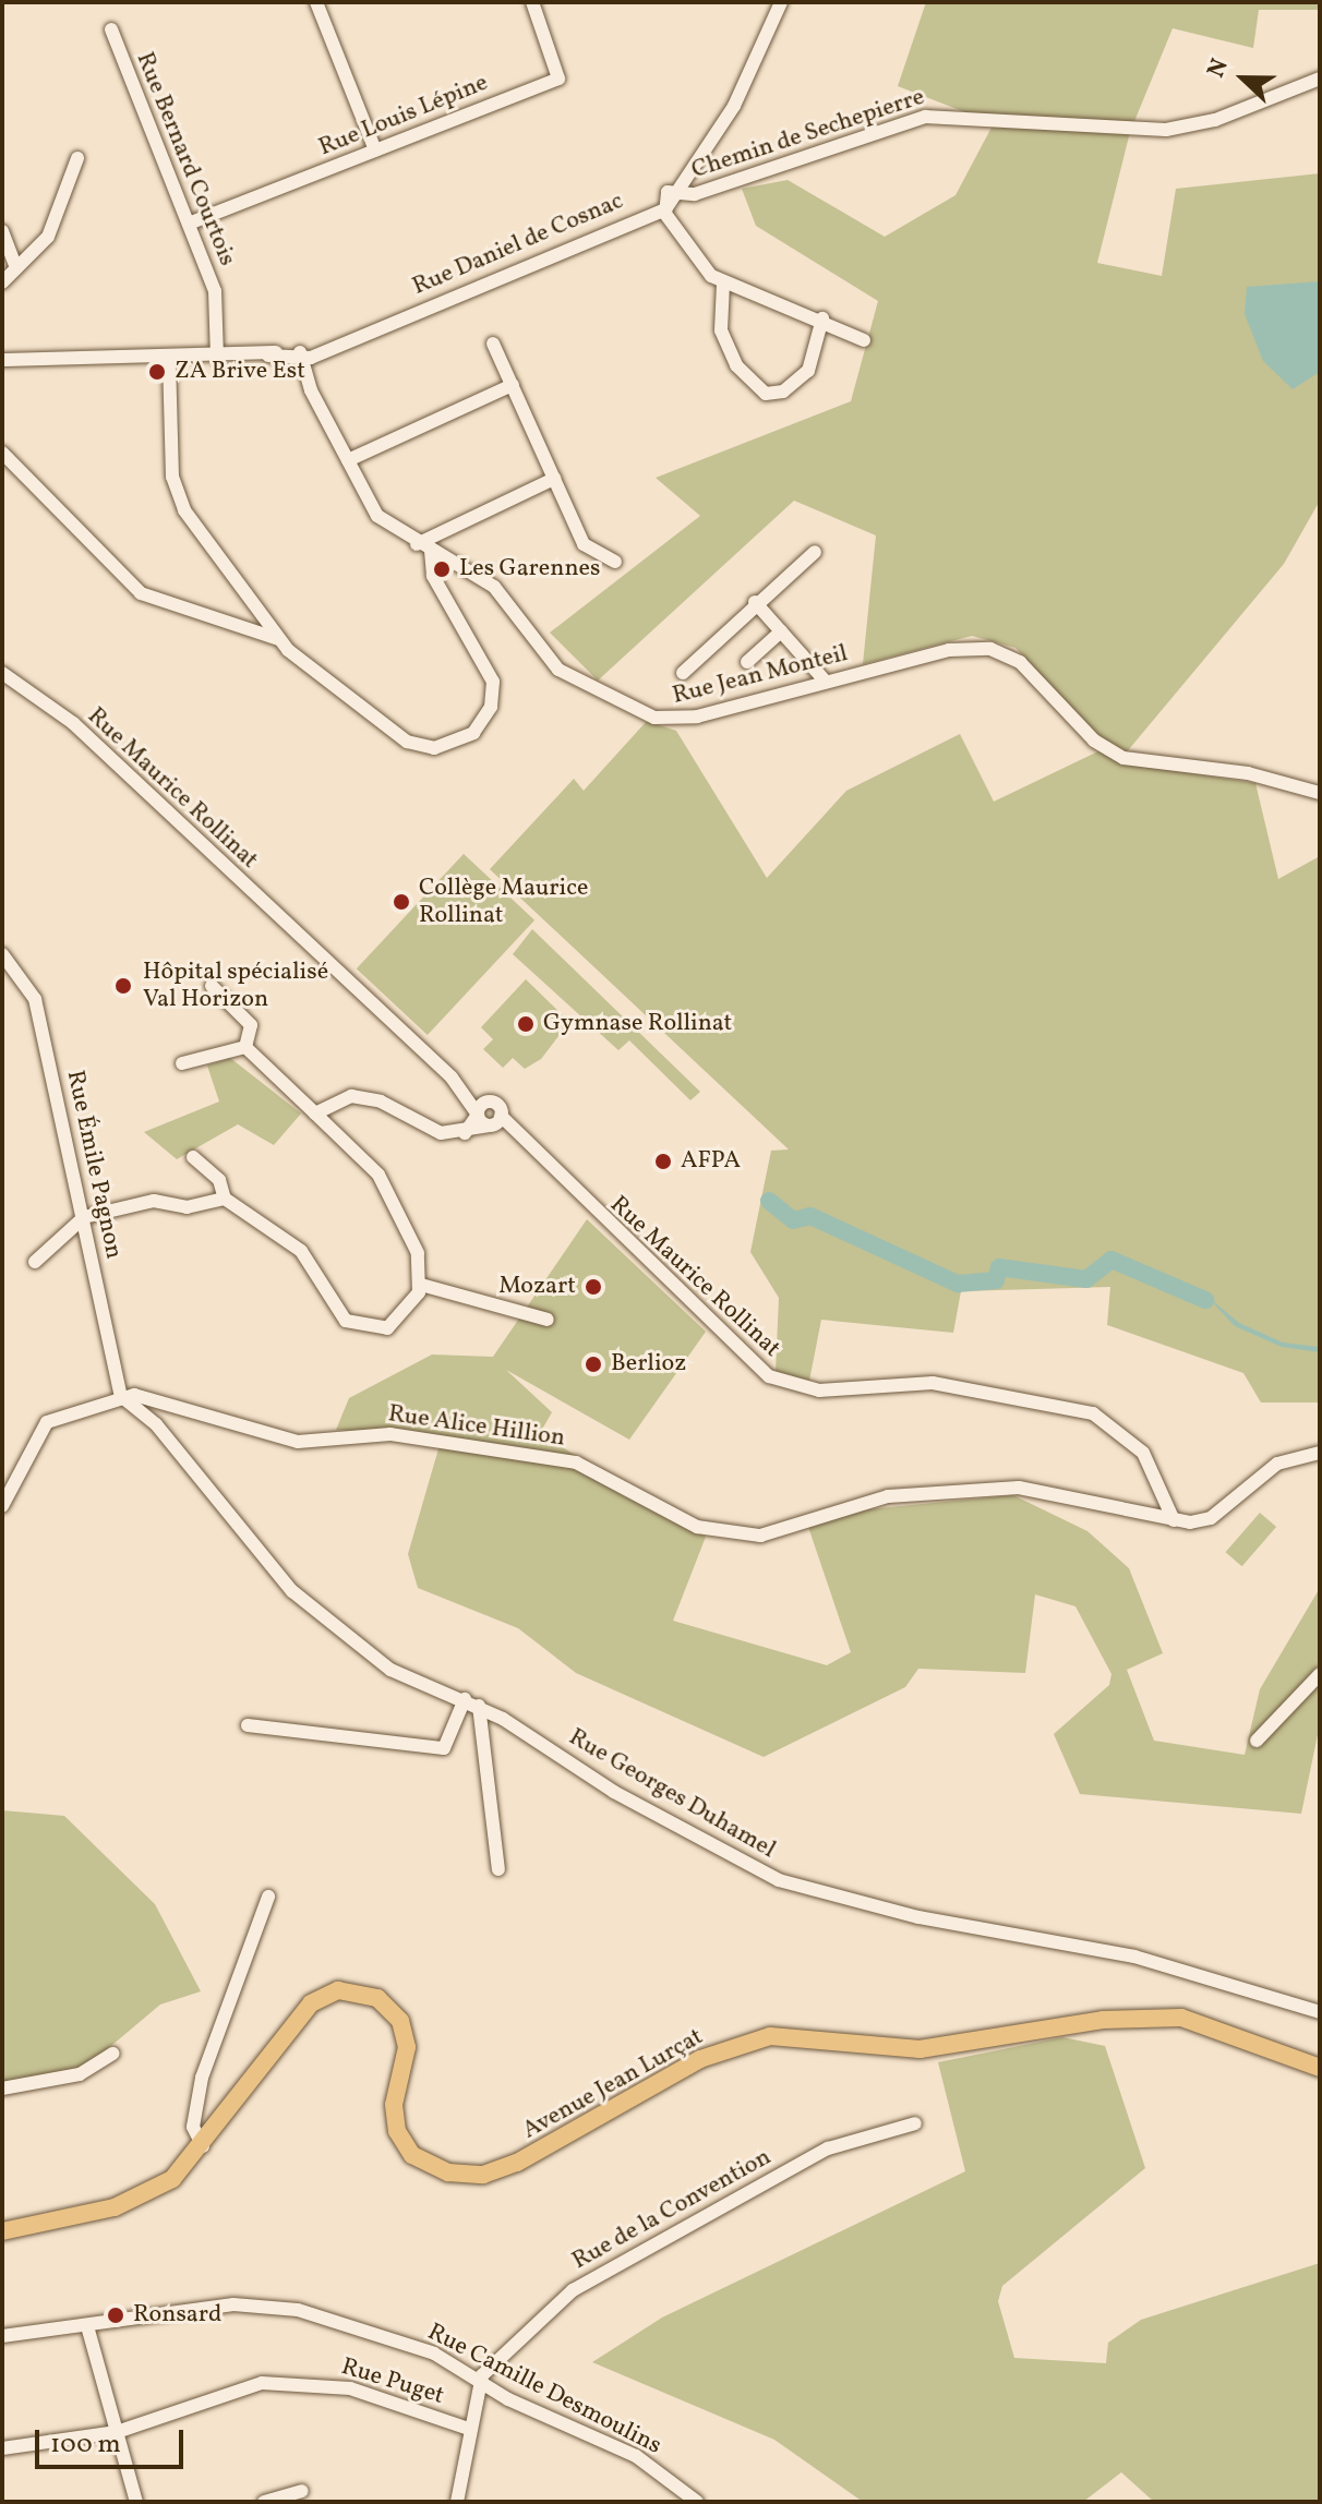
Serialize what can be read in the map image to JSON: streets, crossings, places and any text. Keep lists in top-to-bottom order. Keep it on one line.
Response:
{"streets":{"main road":["Avenue Jean Lurçat"],"street":["Rue Louis Lépine","Chemin de Sechepierre","Rue Bernard Courtois","Rue Daniel de Cosnac","Rue Jean Monteil","Rue Maurice Rollinat","Rue Émile Pagnon","Rue Alice Hillion","Rue Georges Duhamel","Rue de la Convention","Rue Puget","Rue Camille Desmoulins"]},"crossings":[["Rue Louis Lépine","Rue Bernard Courtois"],["Chemin de Sechepierre","Rue Daniel de Cosnac"],["Rue Bernard Courtois","Rue Daniel de Cosnac"],["Rue Daniel de Cosnac","Rue Jean Monteil"],["Rue Maurice Rollinat","Rue Alice Hillion"],["Rue Émile Pagnon","Rue Alice Hillion"],["Rue Émile Pagnon","Rue Georges Duhamel"],["Rue Alice Hillion","Rue Georges Duhamel"],["Rue de la Convention","Rue Camille Desmoulins"]],"places":["ZA Brive Est","Les Garennes","Collège Maurice Rollinat","Hôpital spécialisé Val Horizon","Gymnase Rollinat","AFPA","Mozart","Berlioz","Ronsard"],"scale_bar":"100 m","north":"left"}
